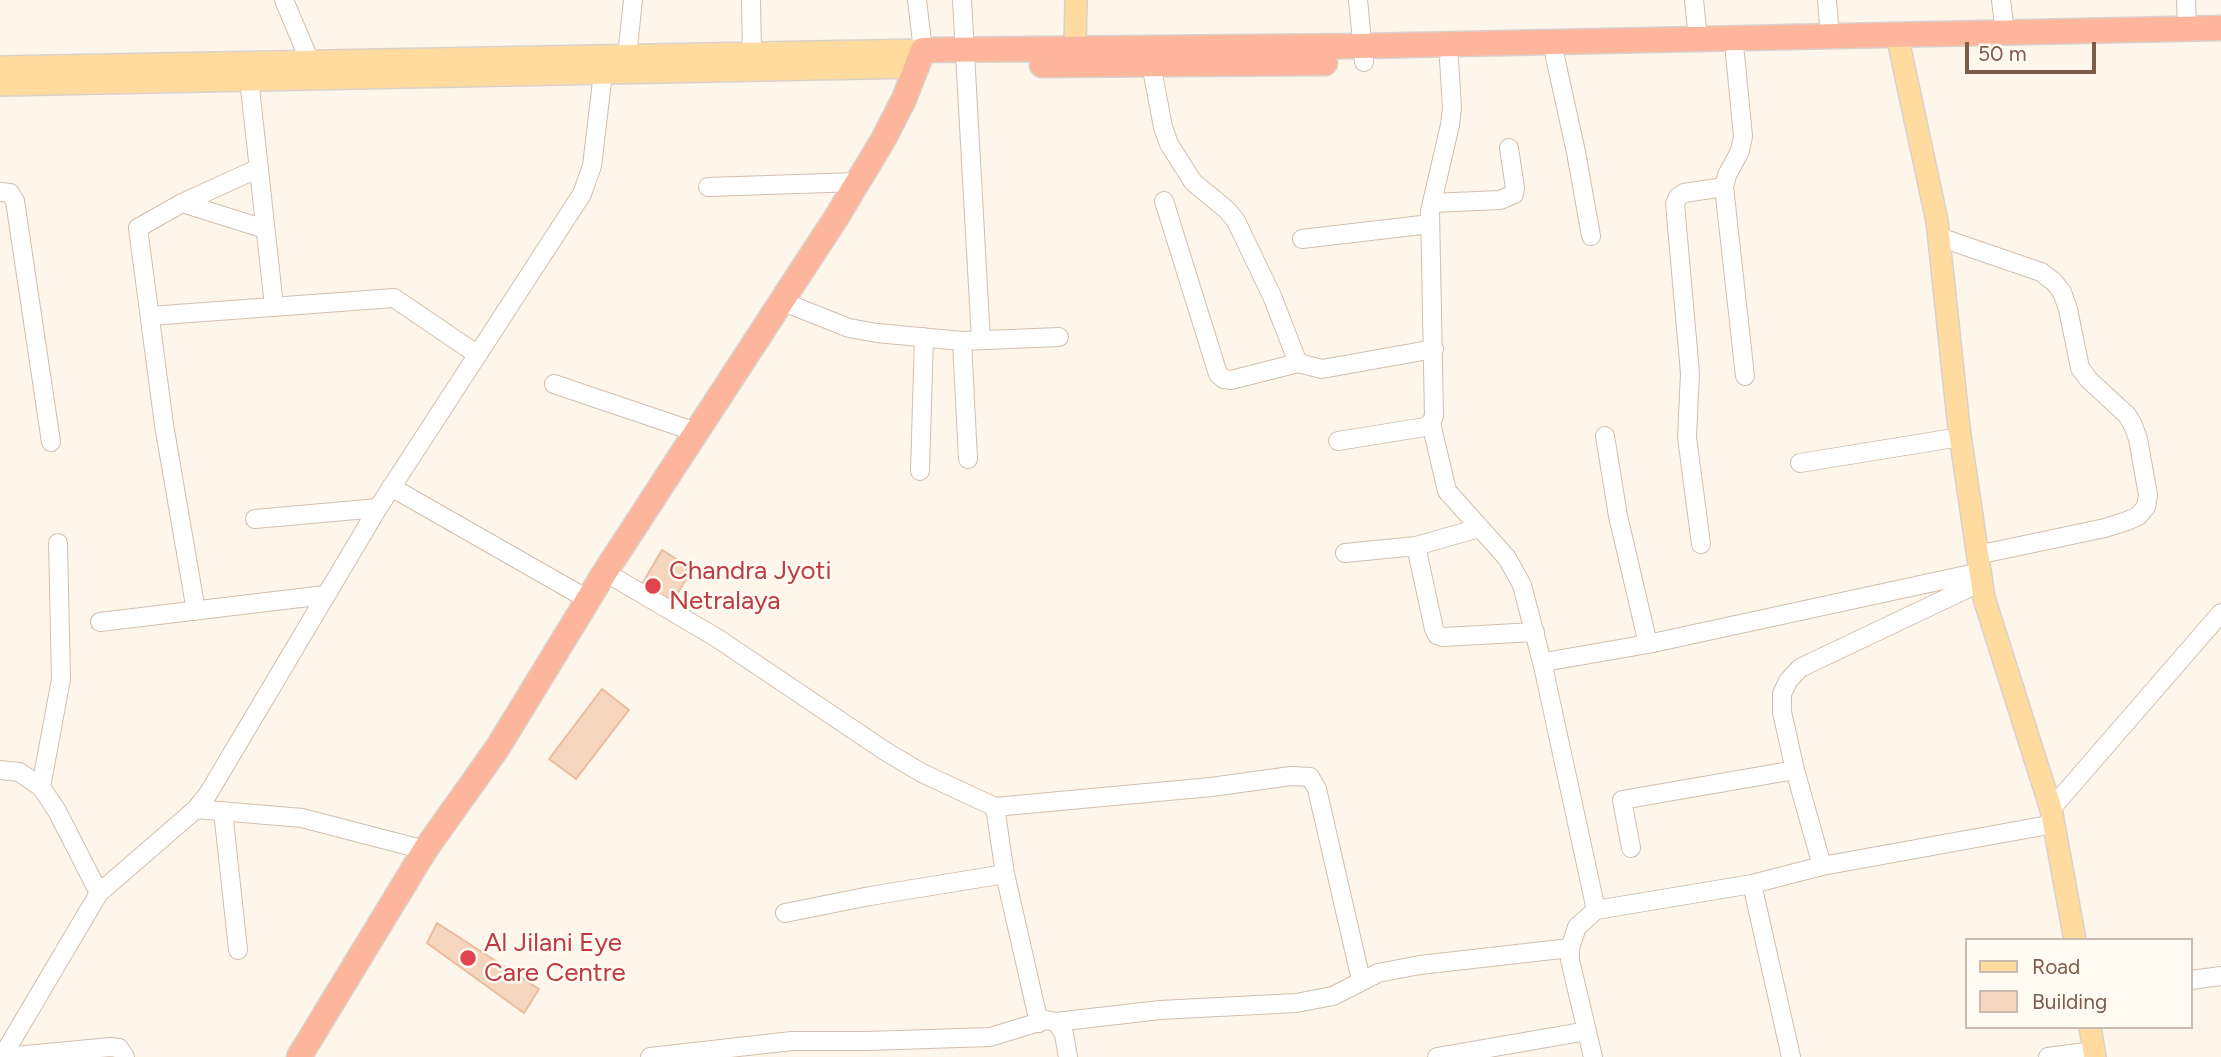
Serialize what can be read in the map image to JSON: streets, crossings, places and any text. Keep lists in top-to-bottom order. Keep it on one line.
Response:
{"places":["Chandra Jyoti Netralaya","Al Jilani Eye Care Centre"],"legend":["Road","Building"],"scale_bar":"50 m"}
